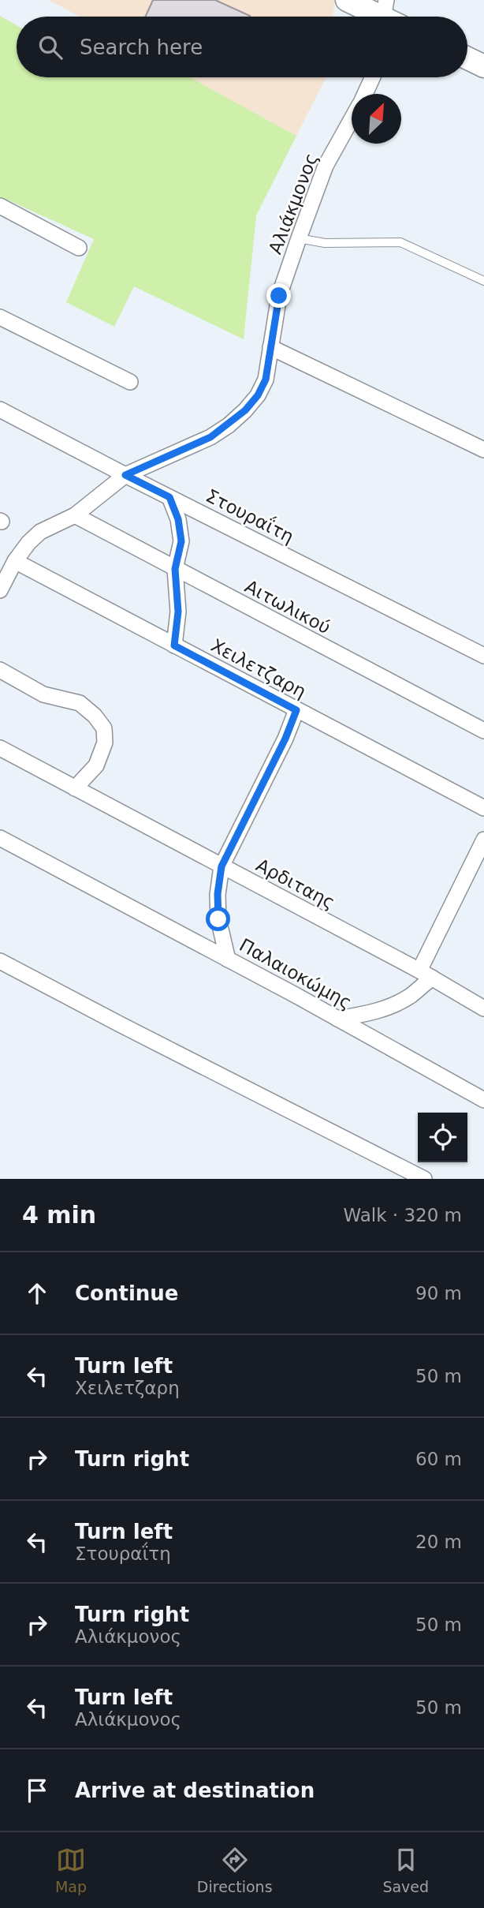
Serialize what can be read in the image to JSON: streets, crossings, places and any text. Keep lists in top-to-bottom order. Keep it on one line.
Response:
{"streets":{"street":["Αλιάκμονος","Στουραΐτη","Αιτωλικού","Χειλετζαρη","Αρδιταης","Παλαιοκώμης"]},"crossings":[["Αλιάκμονος","Στουραΐτη"],["Αλιάκμονος","Αιτωλικού"],["Αλιάκμονος","Χειλετζαρη"]],"north":"top right","page":{"search":"Search here","heading":["4 min","Walk · 320 m"],"list":[["Continue","90 m"],["Turn left","Χειλετζαρη","50 m"],["Turn right","60 m"],["Turn left","Στουραΐτη","20 m"],["Turn right","Αλιάκμονος","50 m"],["Turn left","Αλιάκμονος","50 m"],"Arrive at destination"],"nav":["Map","Directions","Saved"]}}
